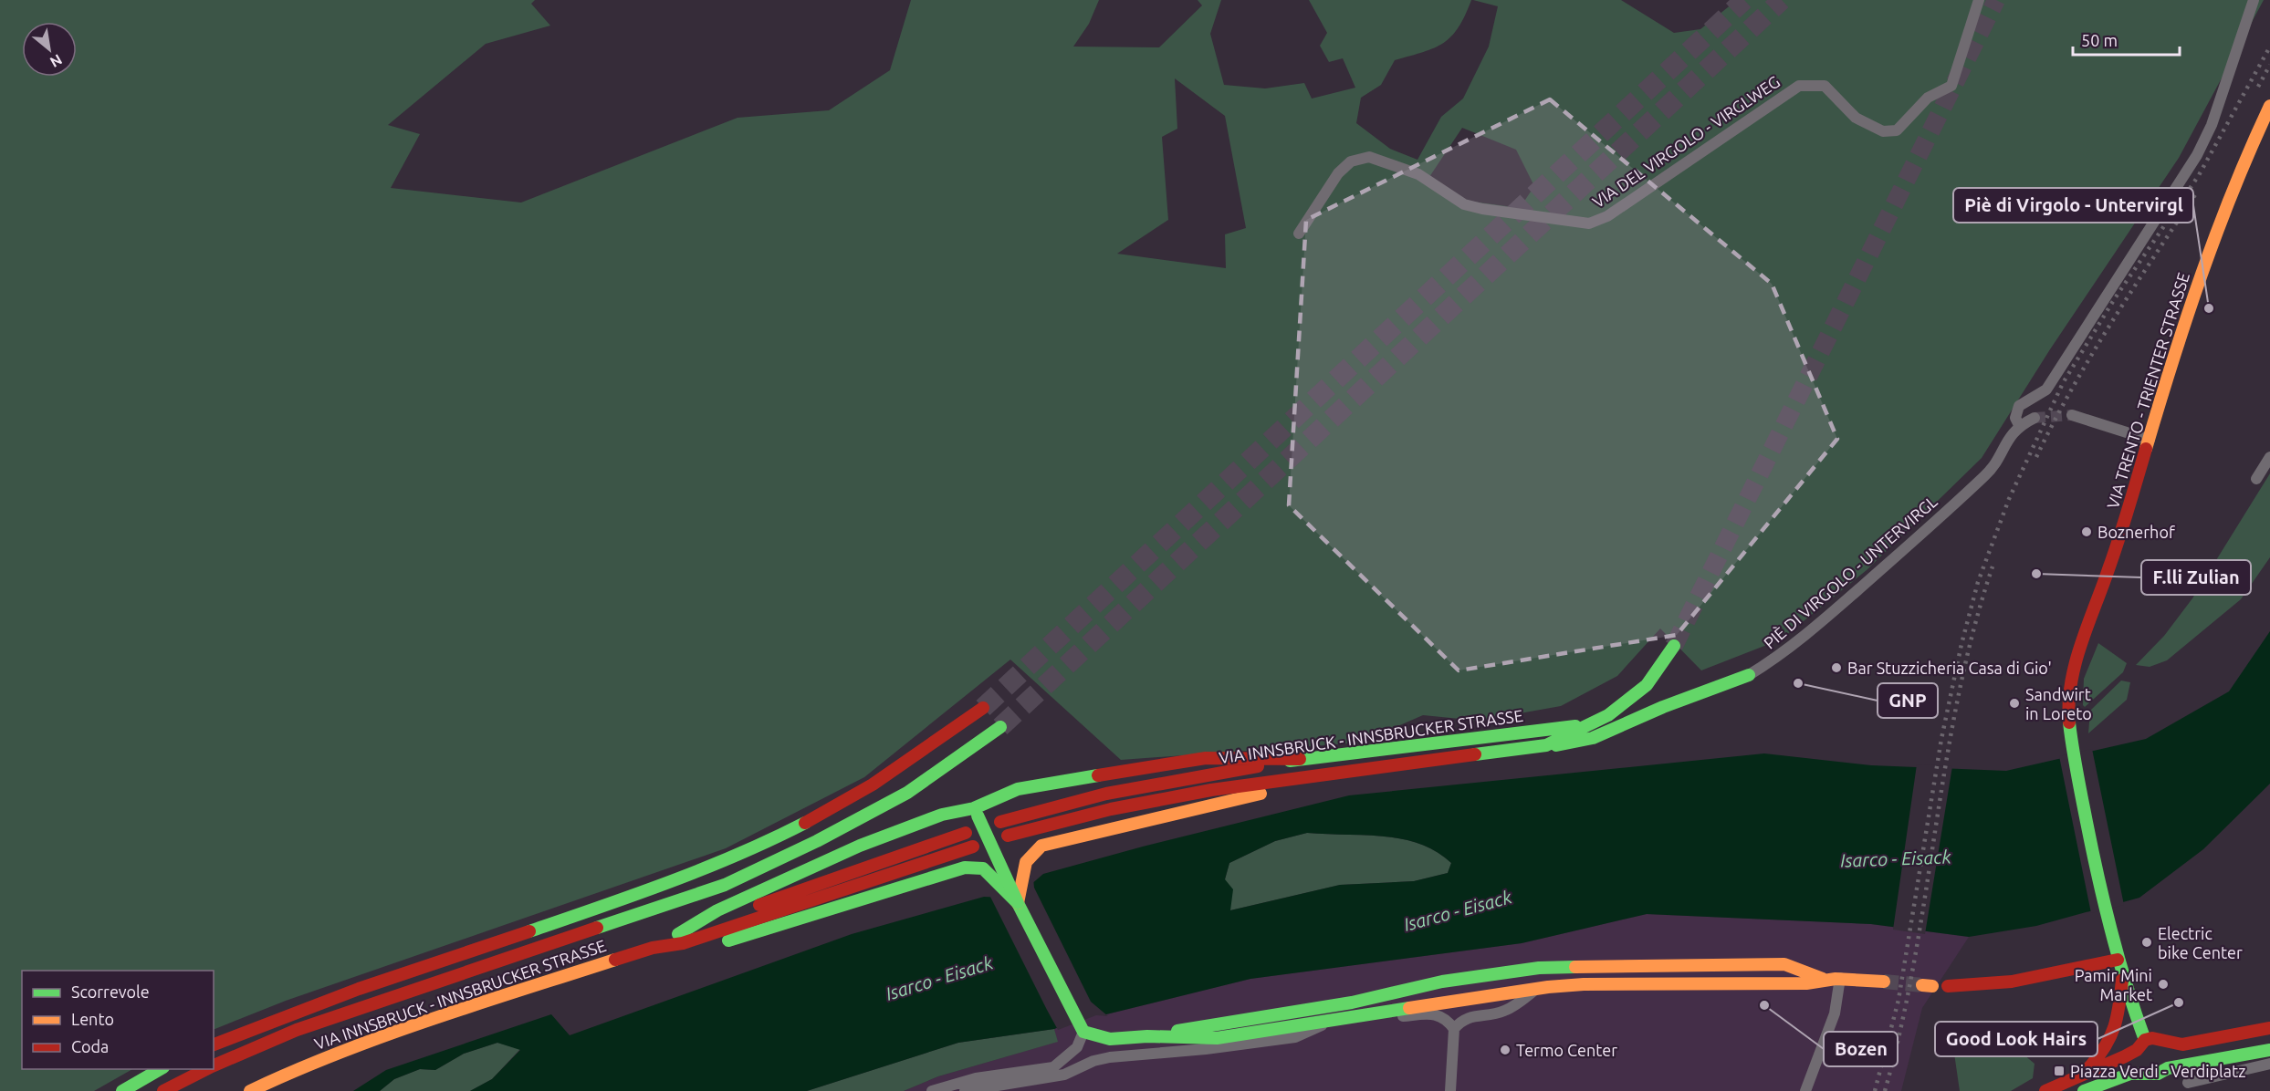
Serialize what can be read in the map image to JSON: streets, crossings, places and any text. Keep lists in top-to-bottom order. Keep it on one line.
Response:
{"streets":{"main road":["VIA TRENTO - TRIENTER STRASSE","VIA INNSBRUCK - INNSBRUCKER STRASSE"],"street":["VIA DEL VIRGOLO - VIRGLWEG","PIÈ DI VIRGOLO - UNTERVIRGL"]},"water":["Isarco - Eisack"],"places":{"other":["Piè di Virgolo - Untervirgl","Boznerhof","F.lli Zulian","Bar Stuzzicheria Casa di Gio'","GNP","Sandwirt in Loreto","Electric bike Center","Pamir Mini Market","Good Look Hairs","Bozen","Termo Center"],"transit":["Piazza Verdi - Verdiplatz"]},"legend":["Scorrevole","Lento","Coda"],"scale_bar":"50 m","north":"bottom right"}
